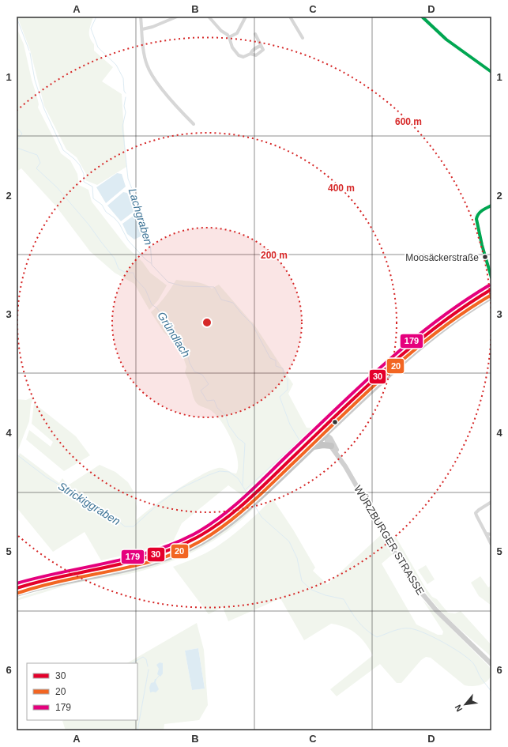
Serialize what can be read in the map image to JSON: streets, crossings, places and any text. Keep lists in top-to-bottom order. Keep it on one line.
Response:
{"streets":{"main road":["WÜRZBURGER STRASSE"]},"water":["Lachgraben","Gründlach","Strickiggraben"],"places":["Moosäckerstraße"],"lines":["transit line 179","transit line 30","transit line 20"],"legend":["30","20","179"],"north":"bottom left","grid":{"columns":["A","B","C","D"],"rows":["1","2","3","4","5","6"]},"rings":["600 m","400 m","200 m"]}
